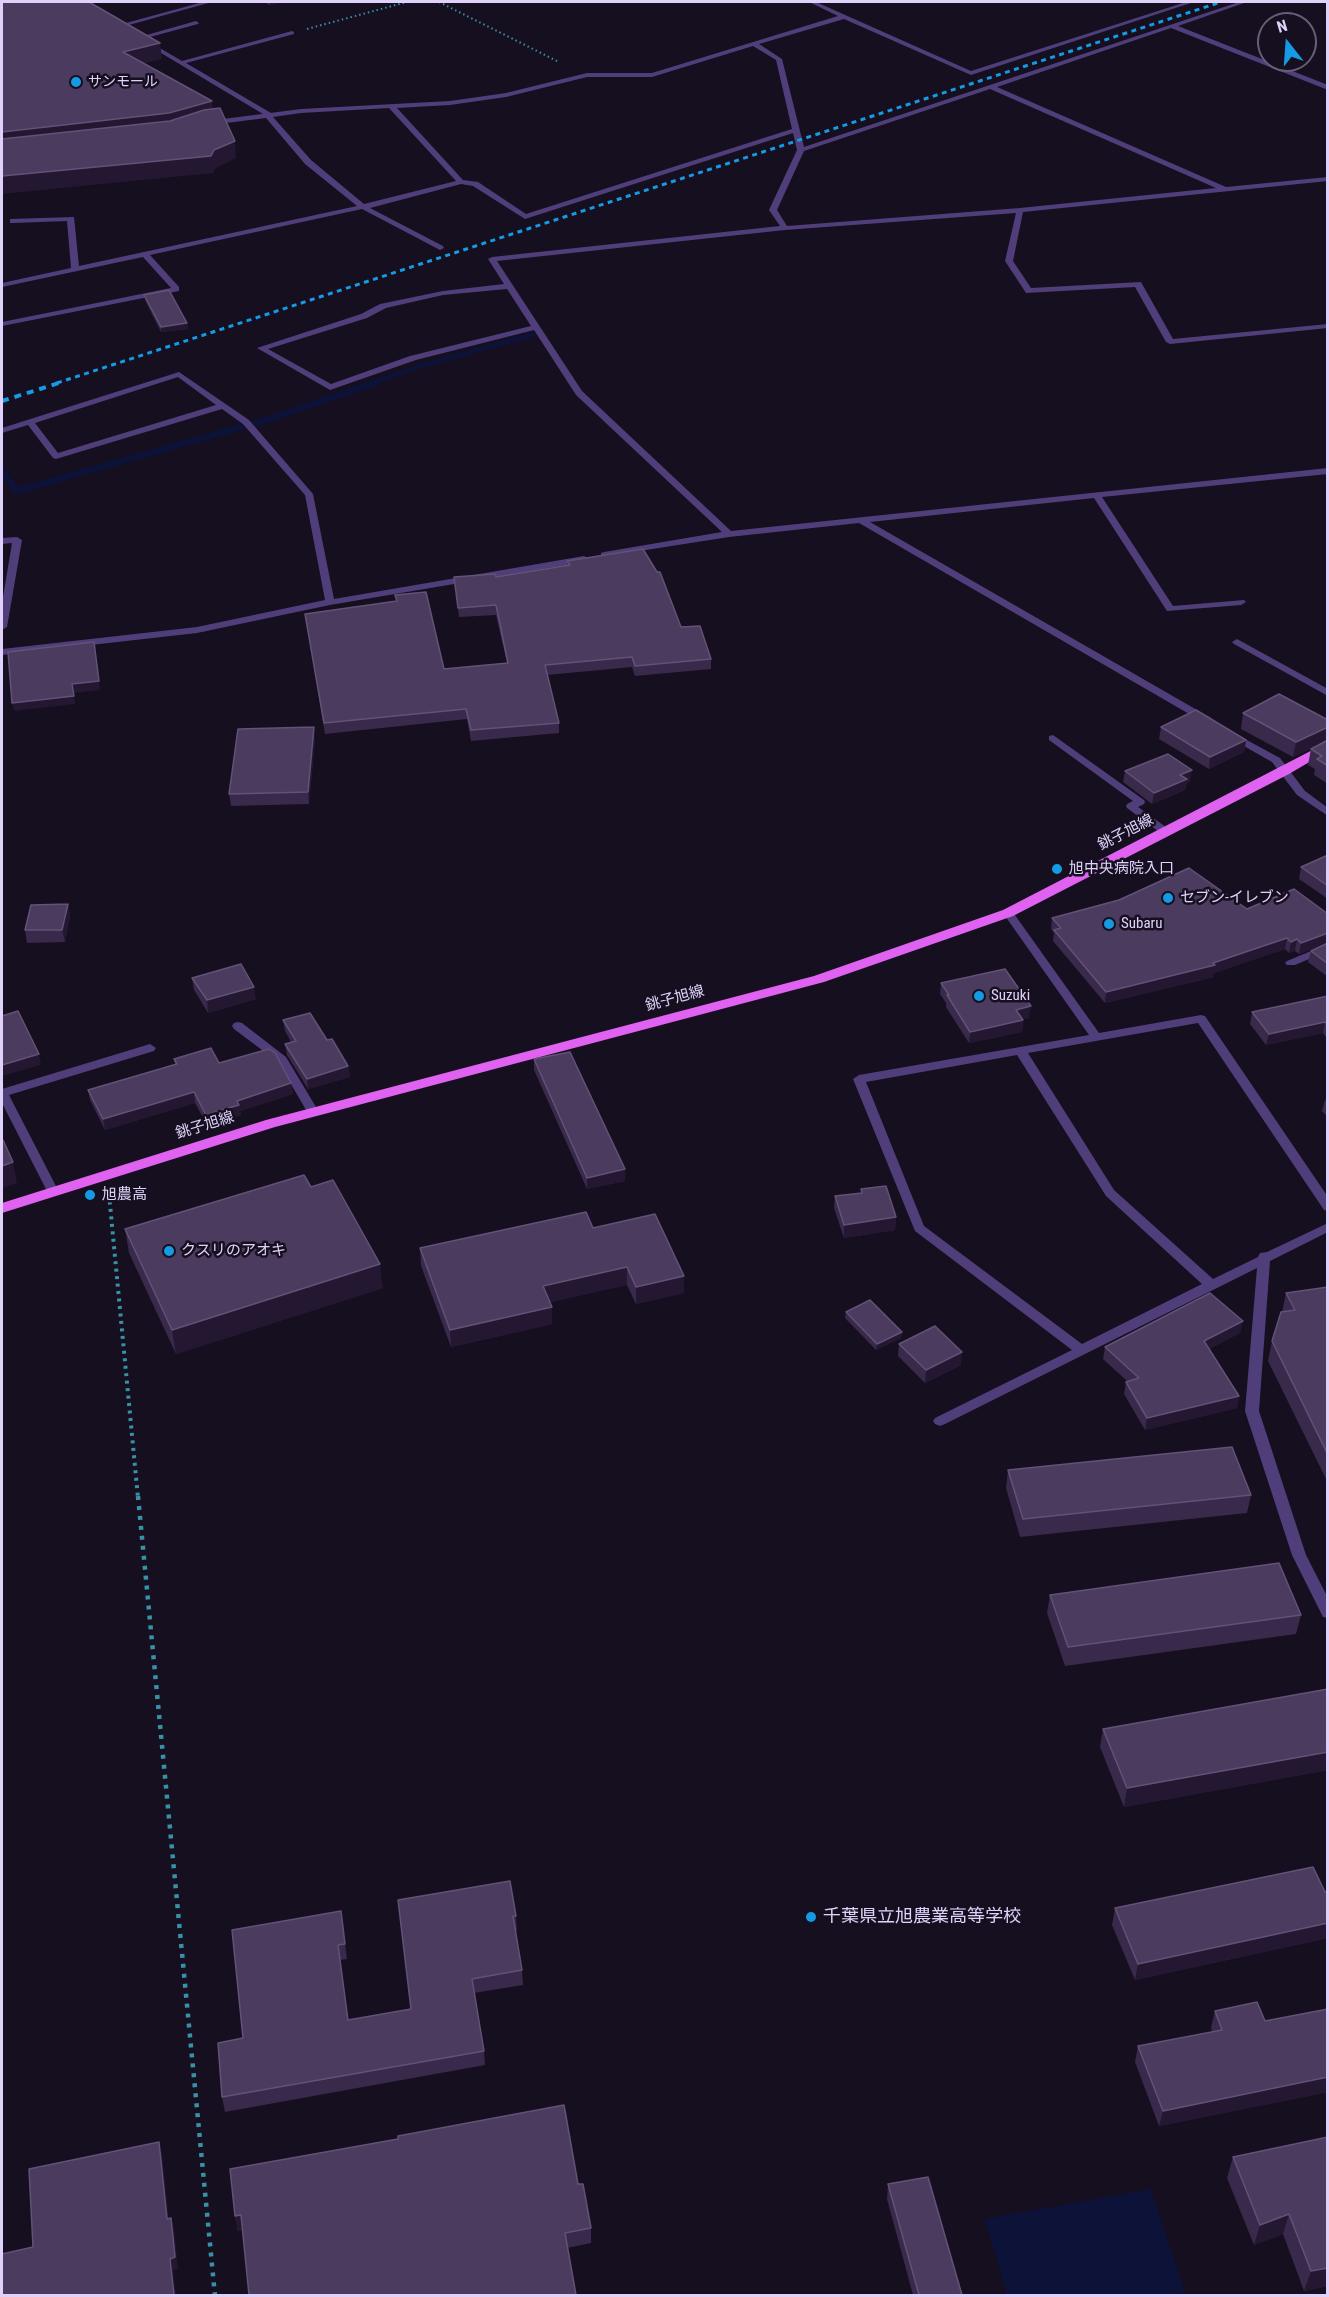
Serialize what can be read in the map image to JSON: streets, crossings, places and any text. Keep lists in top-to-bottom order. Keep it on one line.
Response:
{"streets":{"main road":["銚子旭線"]},"places":["サンモール","旭中央病院入口","セブン-イレブン","Subaru","Suzuki","旭農高","クスリのアオキ","千葉県立旭農業高等学校"],"north":"top"}
